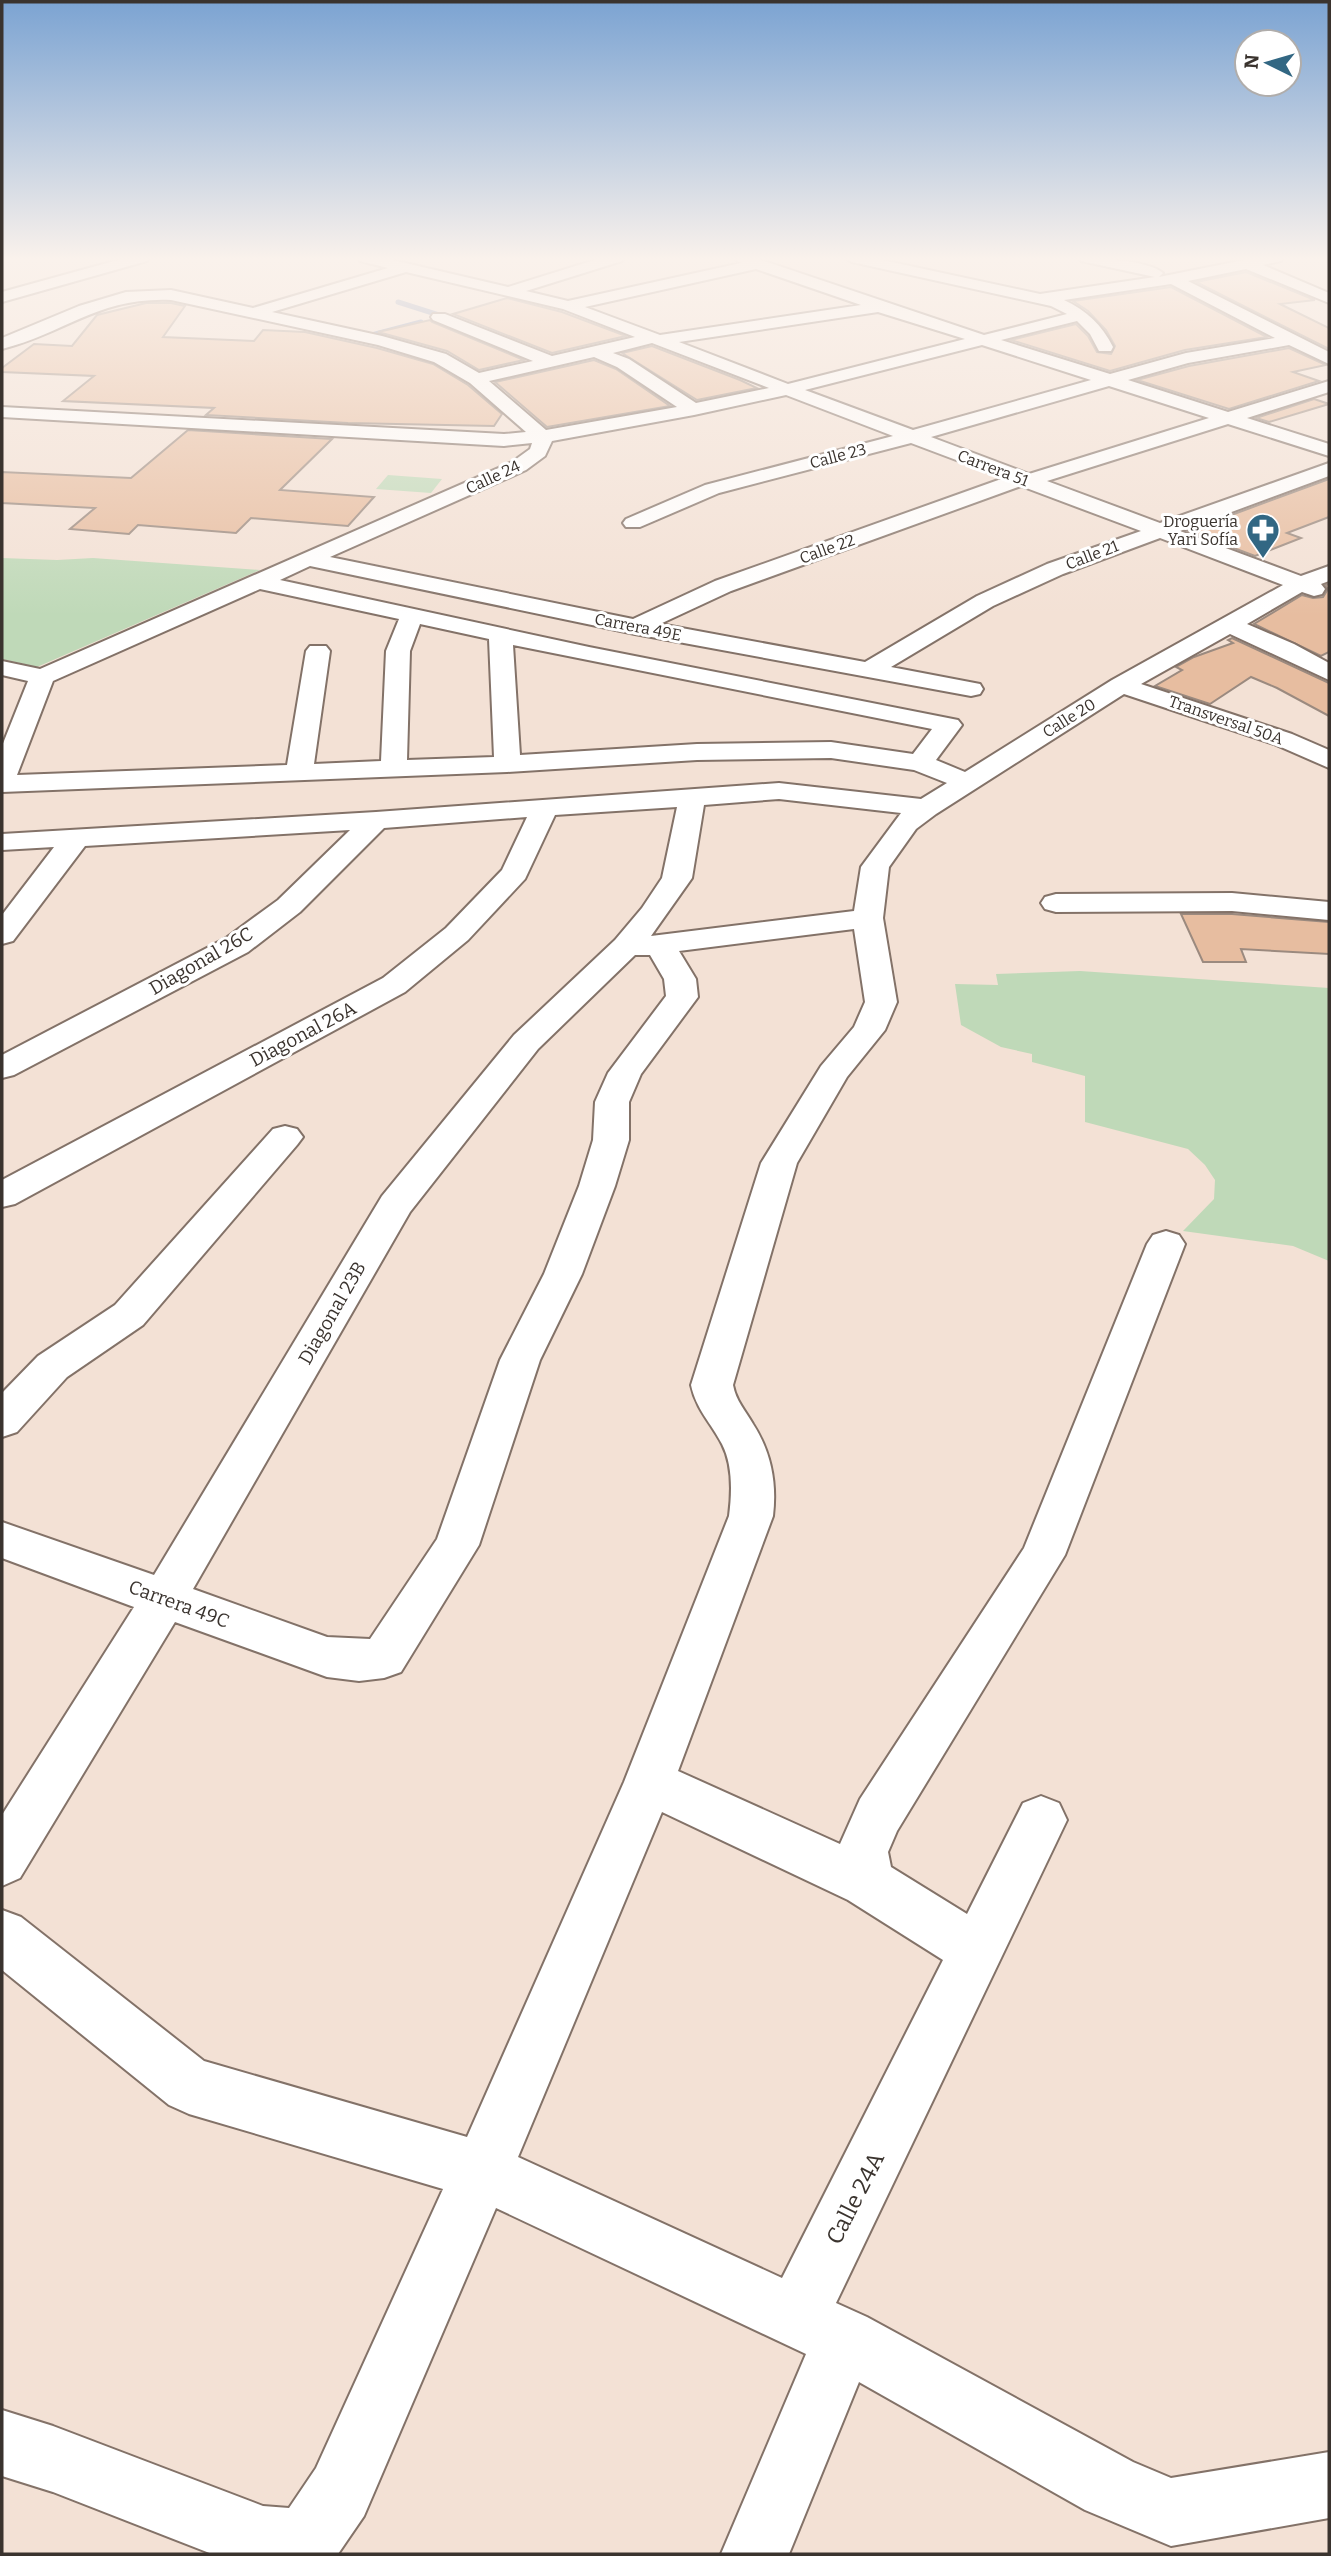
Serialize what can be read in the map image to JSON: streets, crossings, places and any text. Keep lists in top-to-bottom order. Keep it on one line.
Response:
{"streets":{"street":["Calle 23","Carrera 51","Calle 24","Calle 22","Calle 21","Carrera 49E","Calle 20","Transversal 50A","Diagonal 26C","Diagonal 26A","Diagonal 23B","Carrera 49C","Calle 24A"]},"crossings":[["Calle 23","Carrera 51"],["Carrera 51","Calle 22"],["Carrera 51","Calle 21"],["Carrera 51","Calle 20"],["Calle 24","Carrera 49E"],["Calle 22","Carrera 49E"],["Calle 21","Carrera 49E"],["Calle 20","Transversal 50A"],["Diagonal 23B","Carrera 49C"]],"places":{"pharmacy":["Droguería Yari Sofía"]},"north":"left"}
